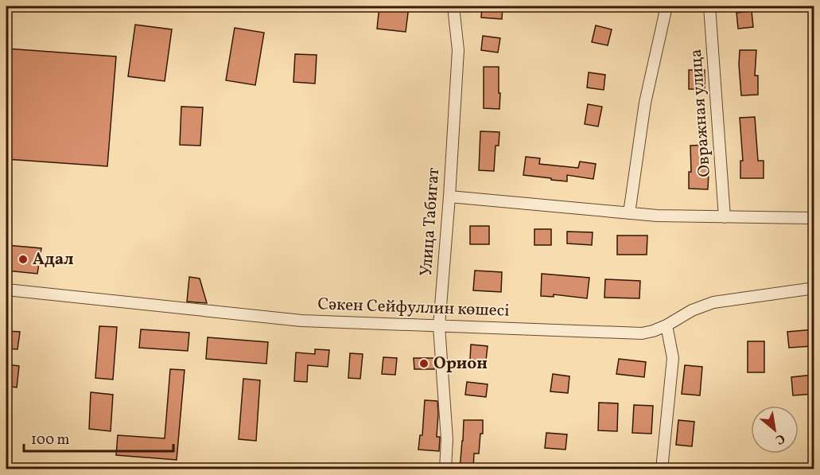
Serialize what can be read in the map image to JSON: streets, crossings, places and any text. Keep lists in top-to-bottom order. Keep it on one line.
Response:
{"streets":{"street":["Овражная улица","Улица Табигат","Сәкен Сейфуллин көшесі"]},"crossings":[["Улица Табигат","Сәкен Сейфуллин көшесі"]],"places":["Адал","Орион"],"scale_bar":"100 m","north":"bottom right"}
